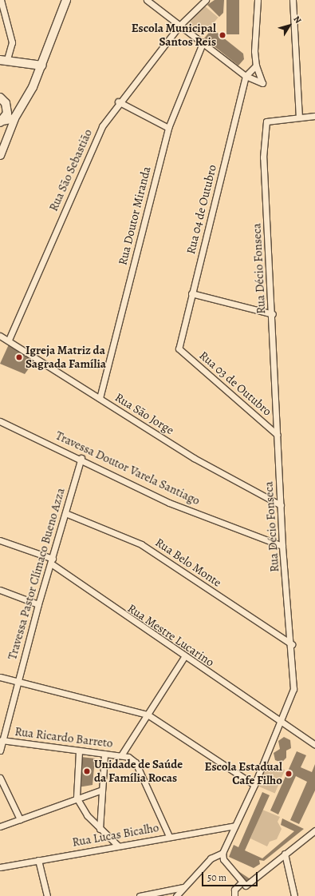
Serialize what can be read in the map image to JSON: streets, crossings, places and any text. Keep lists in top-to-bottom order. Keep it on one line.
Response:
{"streets":{"street":["Rua São Sebastião","Rua 04 de Outubro","Rua Doutor Miranda","Rua Décio Fonseca","Rua 03 de Outubro","Rua São Jorge","Travessa Doutor Varela Santiago","Rua Belo Monte","Travessa Pastor Clímaco Bueno Azza","Rua Mestre Lucarino","Rua Ricardo Barreto","Rua Lucas Bicalho"]},"crossings":[["Rua São Sebastião","Rua São Jorge"],["Rua 04 de Outubro","Rua 03 de Outubro"],["Rua Doutor Miranda","Rua São Jorge"],["Rua Décio Fonseca","Rua 03 de Outubro"],["Rua Décio Fonseca","Rua São Jorge"],["Rua Décio Fonseca","Travessa Doutor Varela Santiago"],["Rua Décio Fonseca","Rua Belo Monte"],["Rua Décio Fonseca","Rua Mestre Lucarino"],["Rua Décio Fonseca","Rua Lucas Bicalho"],["Travessa Doutor Varela Santiago","Travessa Pastor Clímaco Bueno Azza"],["Rua Belo Monte","Travessa Pastor Clímaco Bueno Azza"],["Travessa Pastor Clímaco Bueno Azza","Rua Mestre Lucarino"],["Travessa Pastor Clímaco Bueno Azza","Rua Ricardo Barreto"]],"places":["Escola Municipal Santos Reis","Igreja Matriz da Sagrada Família","Unidade de Saúde da Família Rocas","Escola Estadual Cafe Filho"],"scale_bar":"50 m","north":"top right"}
